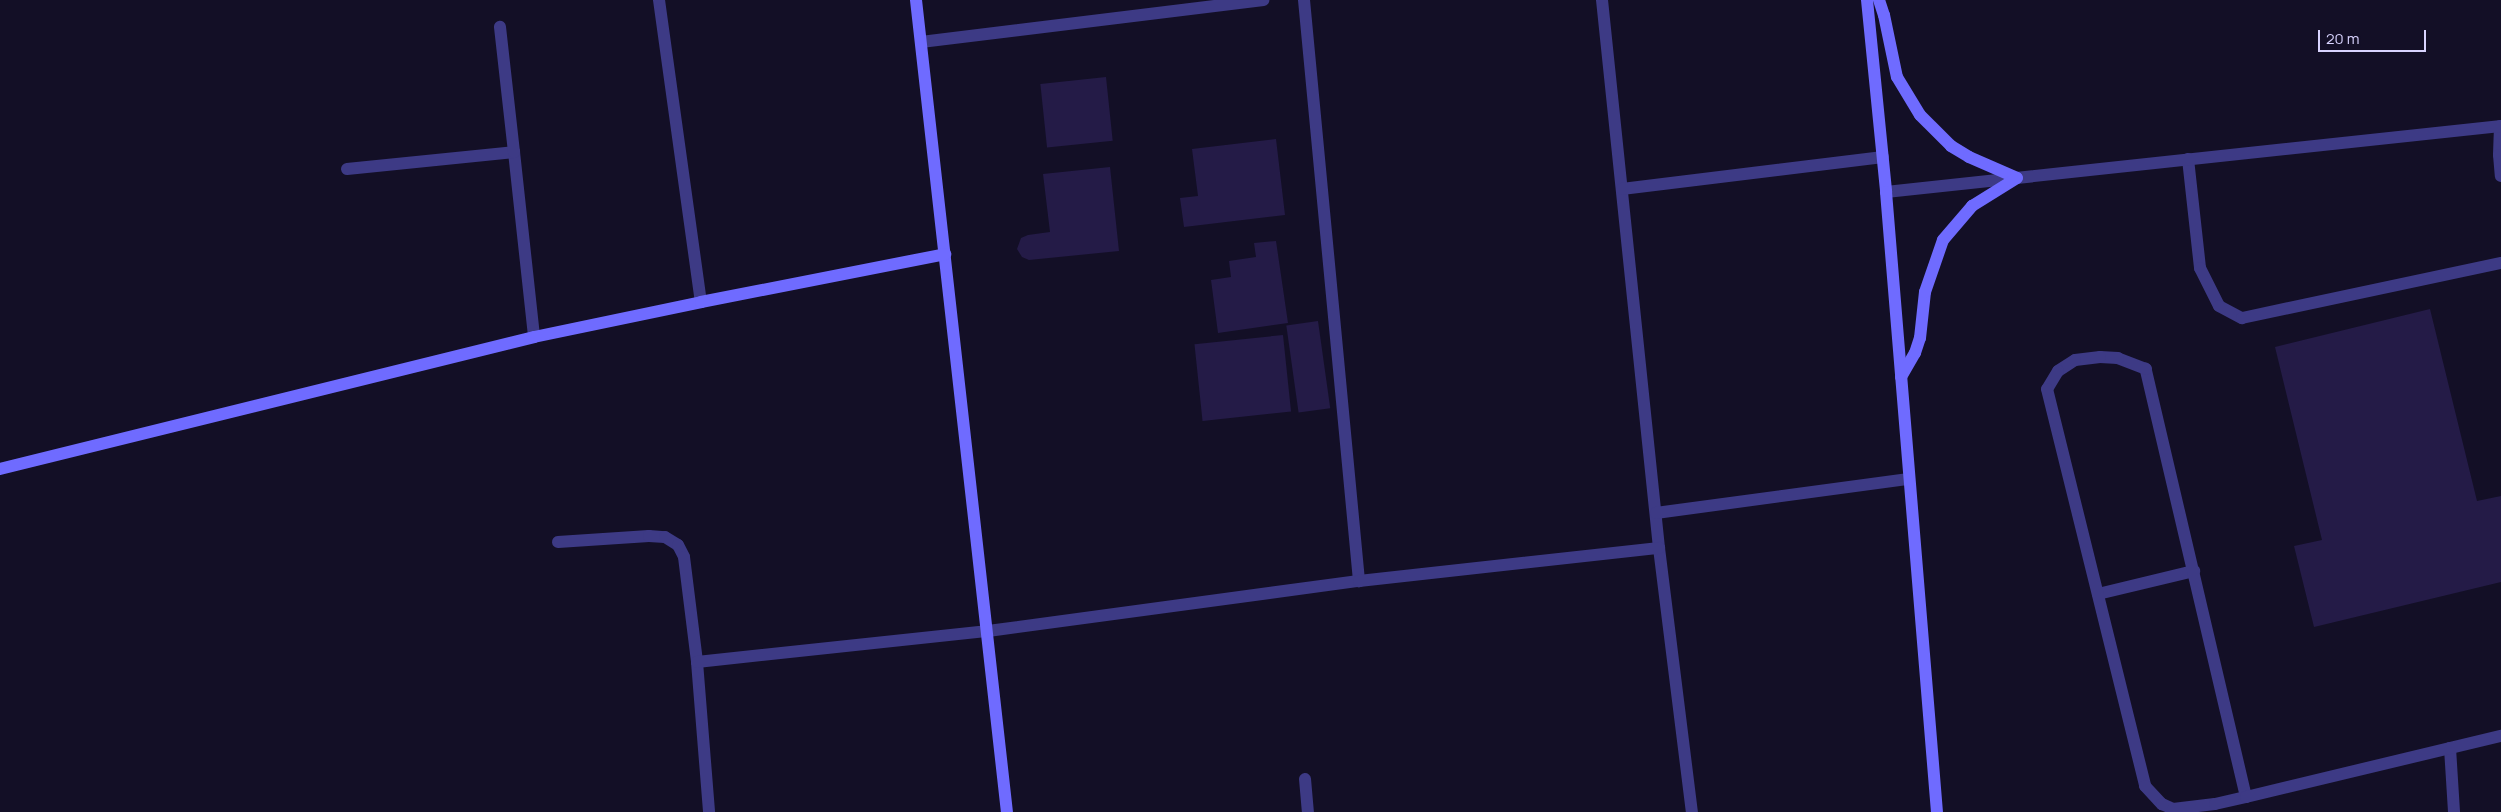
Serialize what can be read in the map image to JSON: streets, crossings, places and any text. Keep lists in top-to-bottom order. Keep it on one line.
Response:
{"scale_bar":"20 m"}
